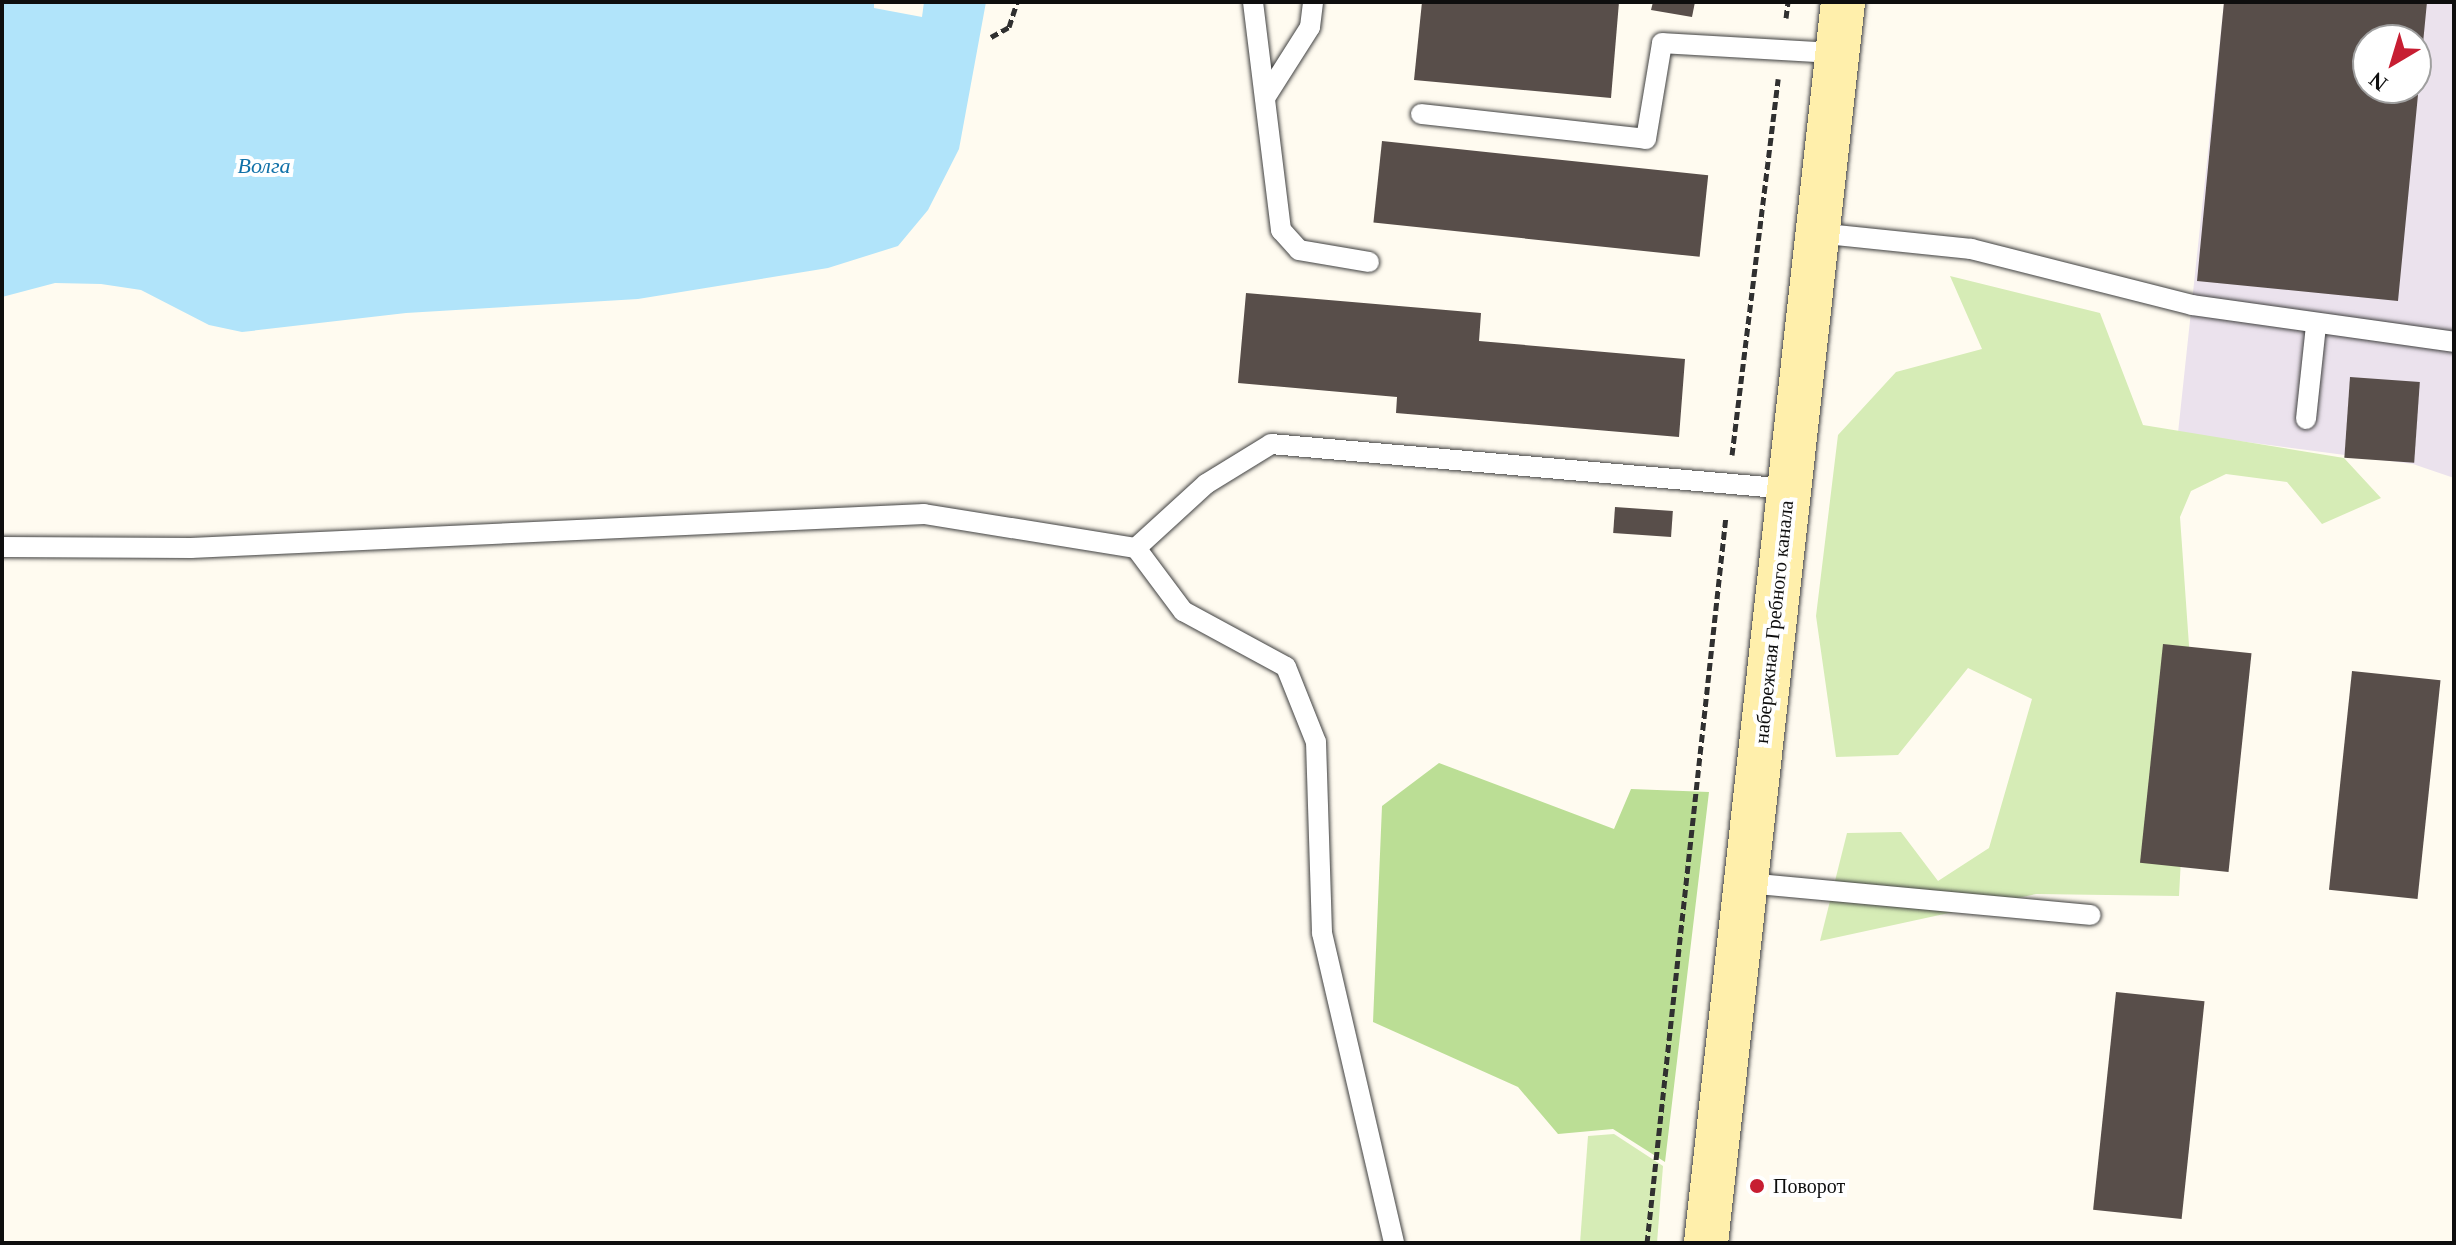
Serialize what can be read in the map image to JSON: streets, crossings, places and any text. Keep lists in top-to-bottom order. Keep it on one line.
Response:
{"streets":{"street":["набережная Гребного канала"]},"water":["Волга"],"places":["Поворот"],"north":"bottom left"}
